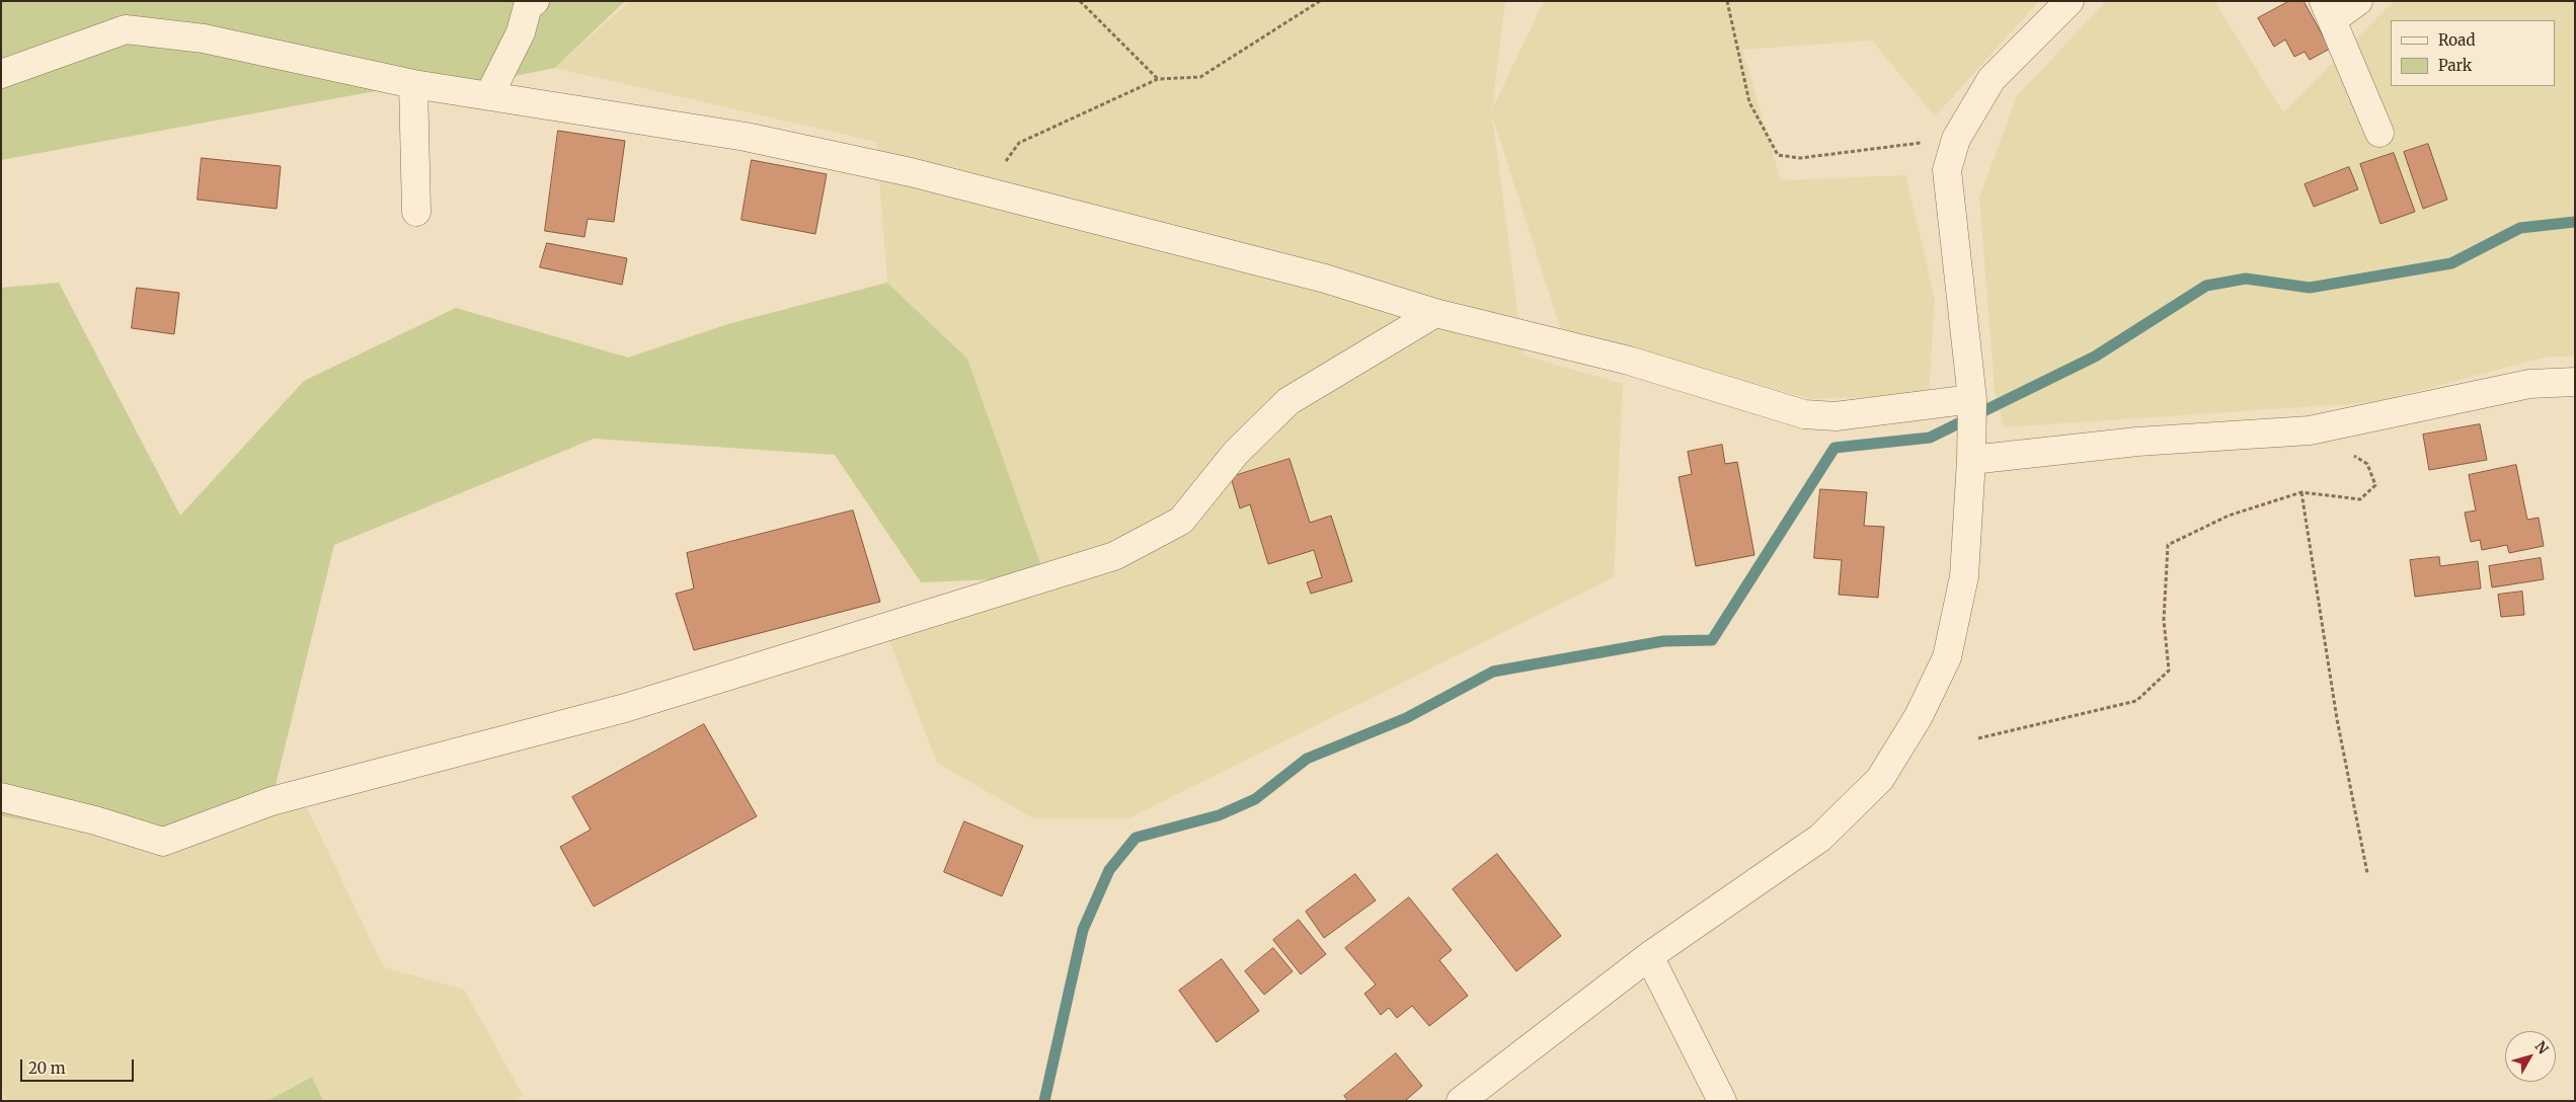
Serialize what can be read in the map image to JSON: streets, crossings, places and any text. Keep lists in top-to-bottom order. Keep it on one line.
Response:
{"legend":["Road","Park"],"scale_bar":"20 m","north":"top right"}
